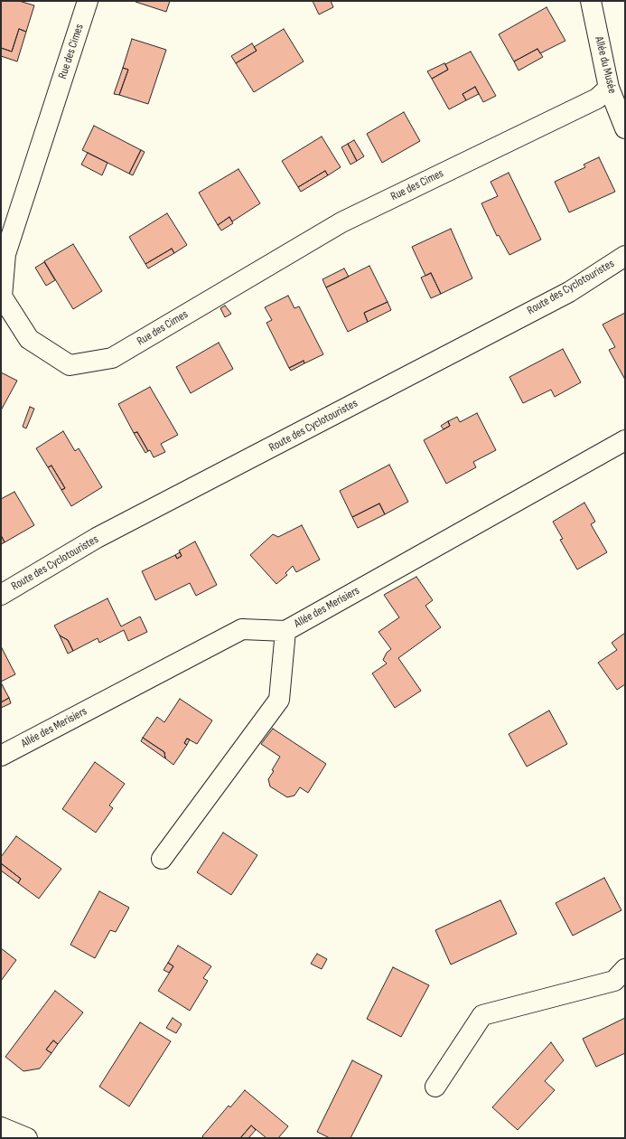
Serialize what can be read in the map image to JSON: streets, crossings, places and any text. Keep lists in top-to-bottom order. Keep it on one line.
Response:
{"streets":{"street":["Rue des Cimes","Allée du Musée","Route des Cyclotouristes","Allée des Merisiers"]},"crossings":[["Rue des Cimes","Allée du Musée"]]}
